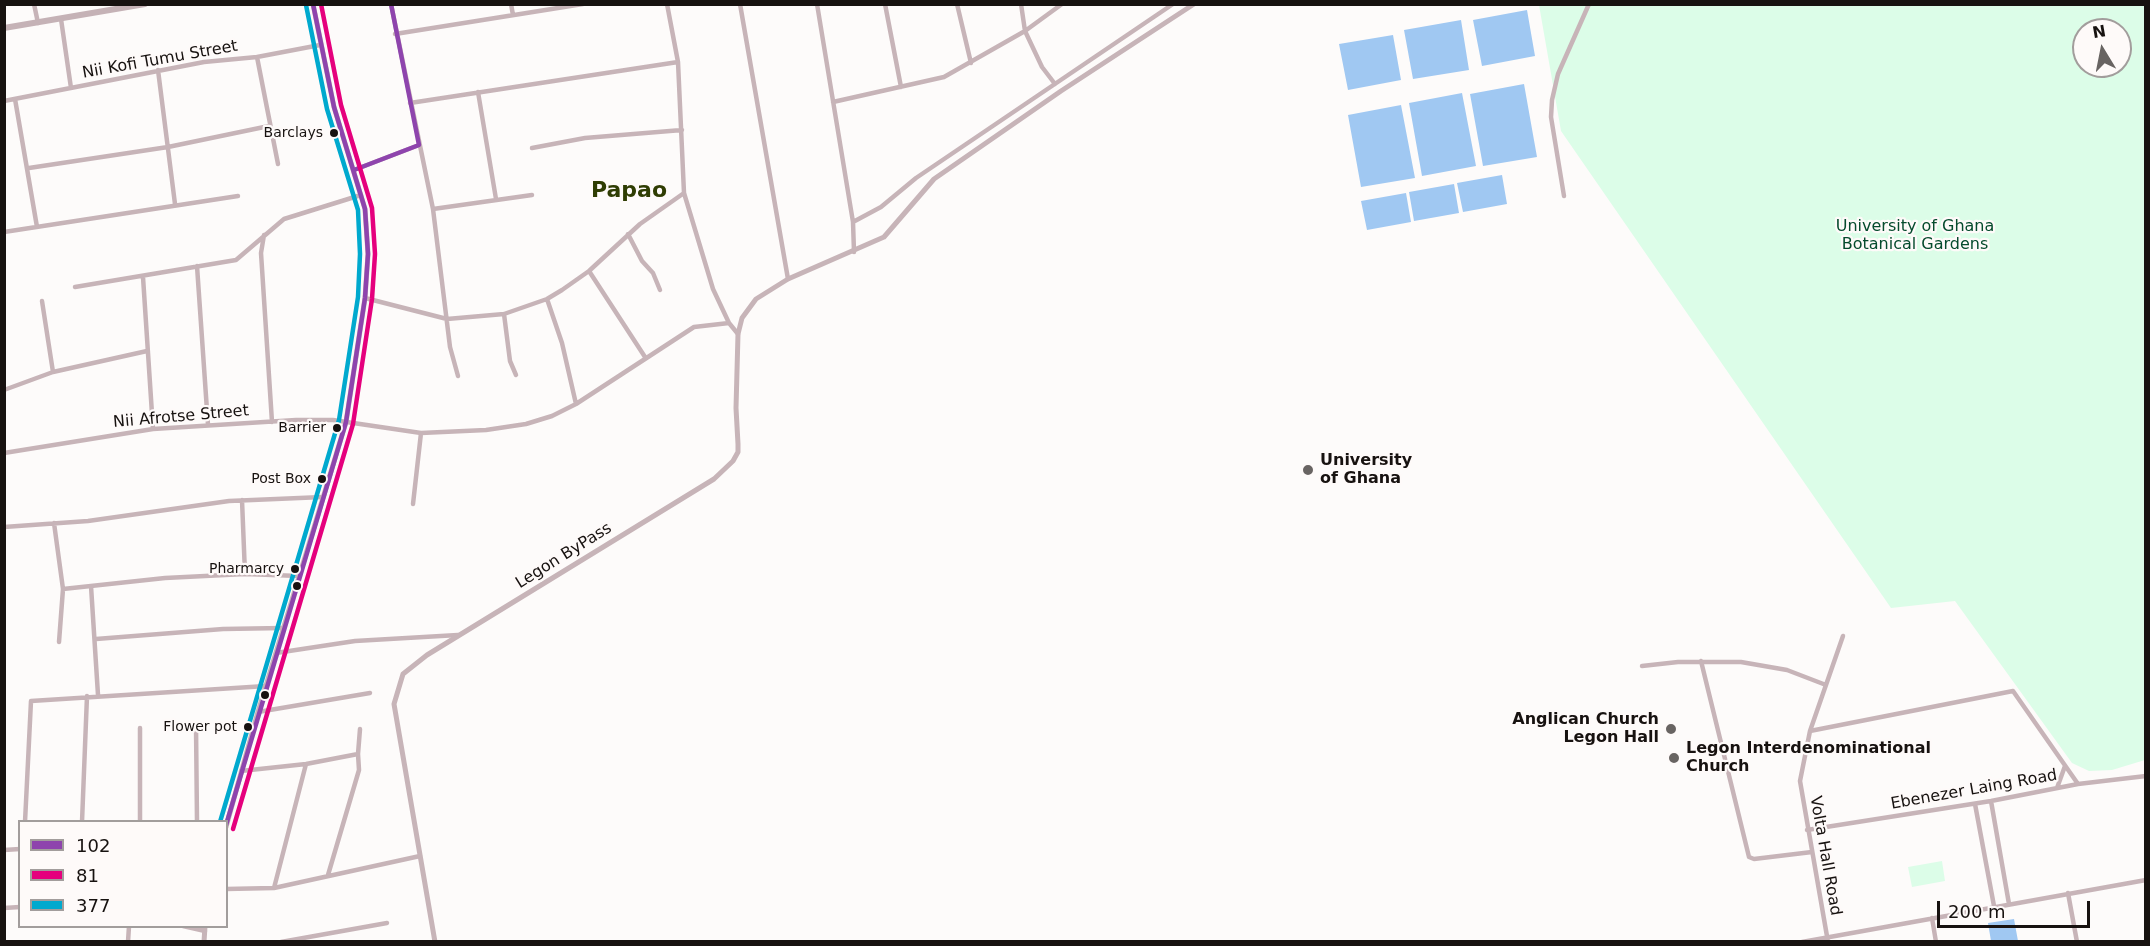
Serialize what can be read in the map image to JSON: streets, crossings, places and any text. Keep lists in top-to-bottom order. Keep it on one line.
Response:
{"streets":{"street":["Nii Kofi Tumu Street","Nii Afrotse Street","Legon ByPass","Ebenezer Laing Road","Volta Hall Road"]},"crossings":[["Ebenezer Laing Road","Volta Hall Road"]],"districts":["Papao"],"parks":["University of Ghana Botanical Gardens"],"places":["Barclays","Barrier","University of Ghana","Post Box","Pharmarcy","Flower pot","Anglican Church Legon Hall","Legon Interdenominational Church"],"lines":["transit line 102","transit line 81","transit line 377"],"legend":["102","81","377"],"scale_bar":"200 m","north":"top"}
